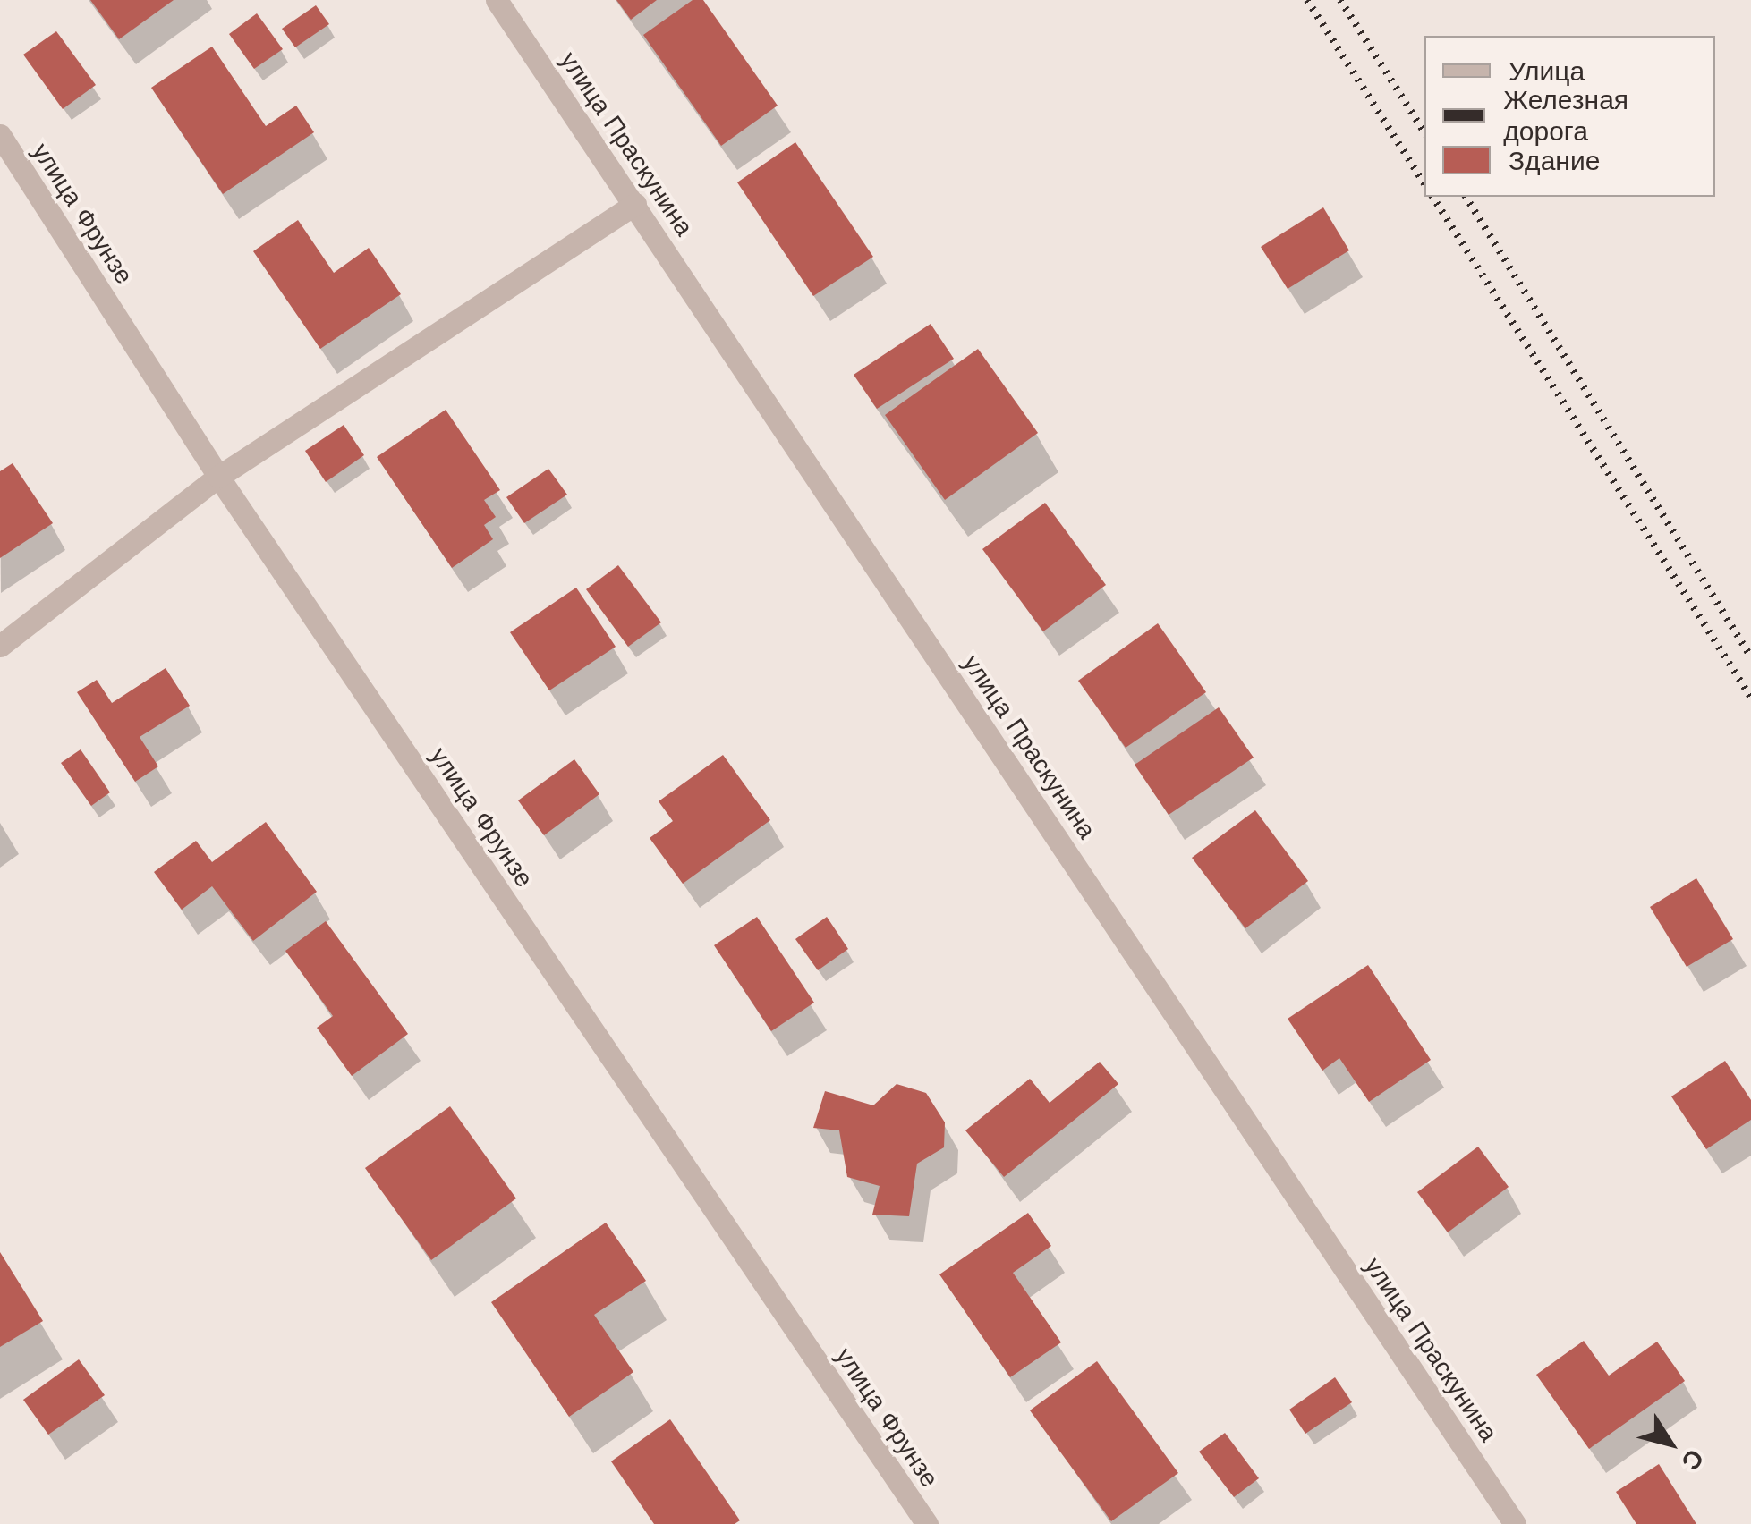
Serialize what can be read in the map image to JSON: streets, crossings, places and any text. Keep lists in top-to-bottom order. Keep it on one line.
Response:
{"streets":{"street":["улица Праскунина","улица Фрунзе"]},"legend":["Улица","Железная дорога","Здание"],"north":"bottom right"}
